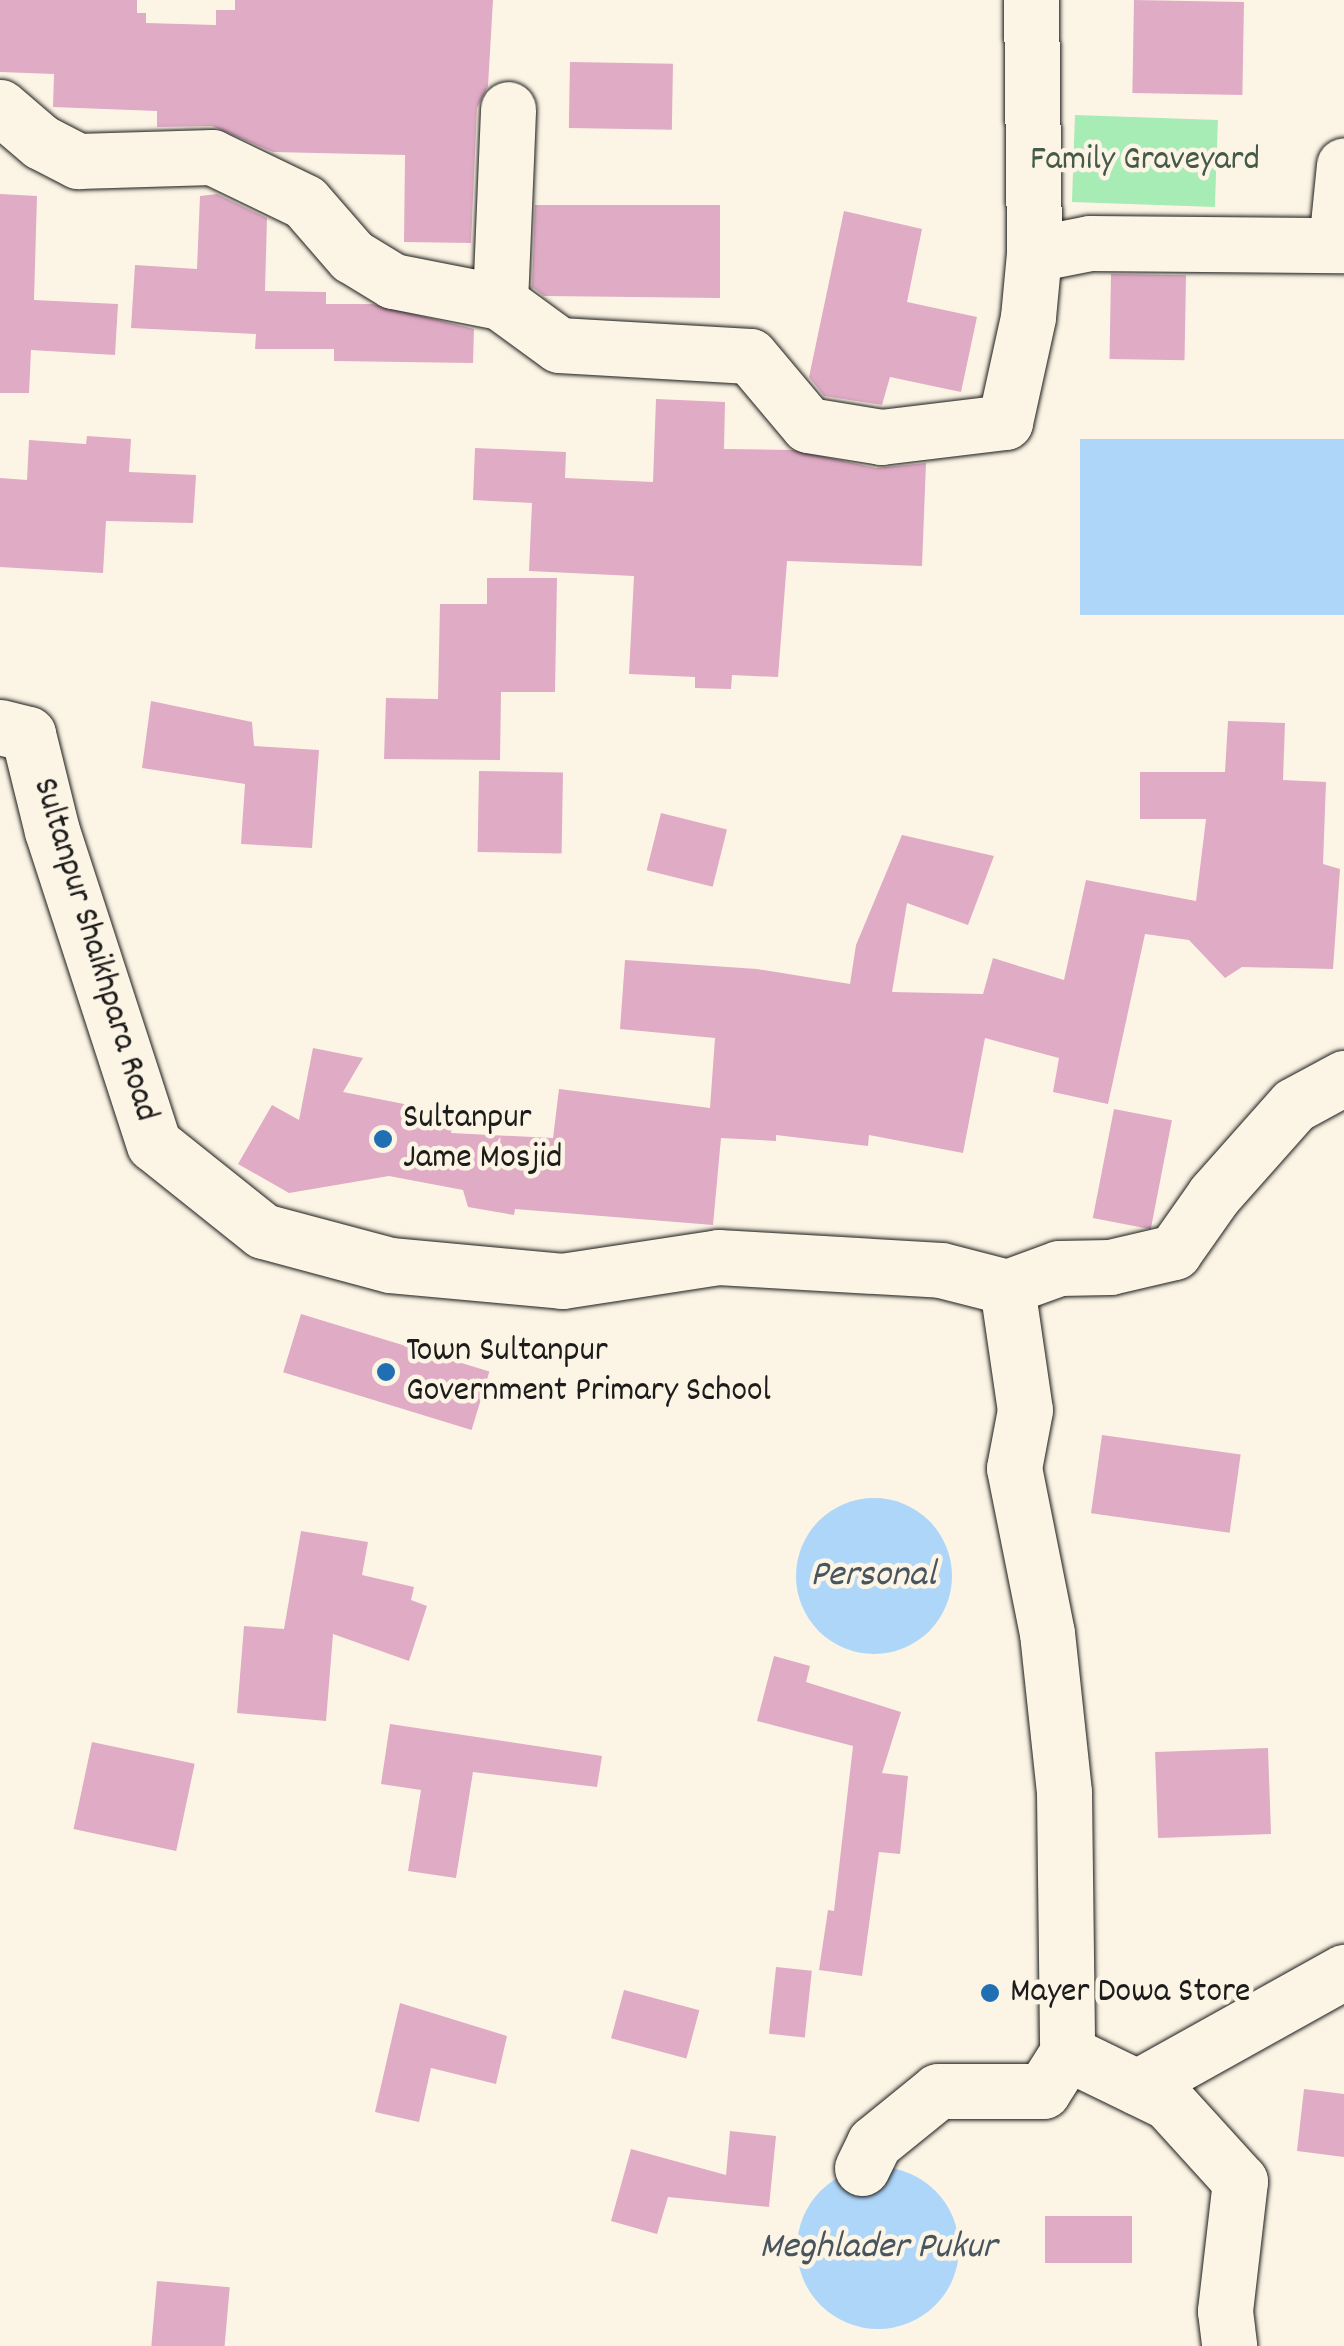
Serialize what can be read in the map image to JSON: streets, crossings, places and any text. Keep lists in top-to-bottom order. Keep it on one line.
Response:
{"streets":{"street":["Sultanpur Shaikhpara Road"]},"water":["Personal","Meghlader Pukur"],"parks":["Family Graveyard"],"places":["Sultanpur Jame Mosjid","Town Sultanpur Government Primary School","Mayer Dowa Store"]}
